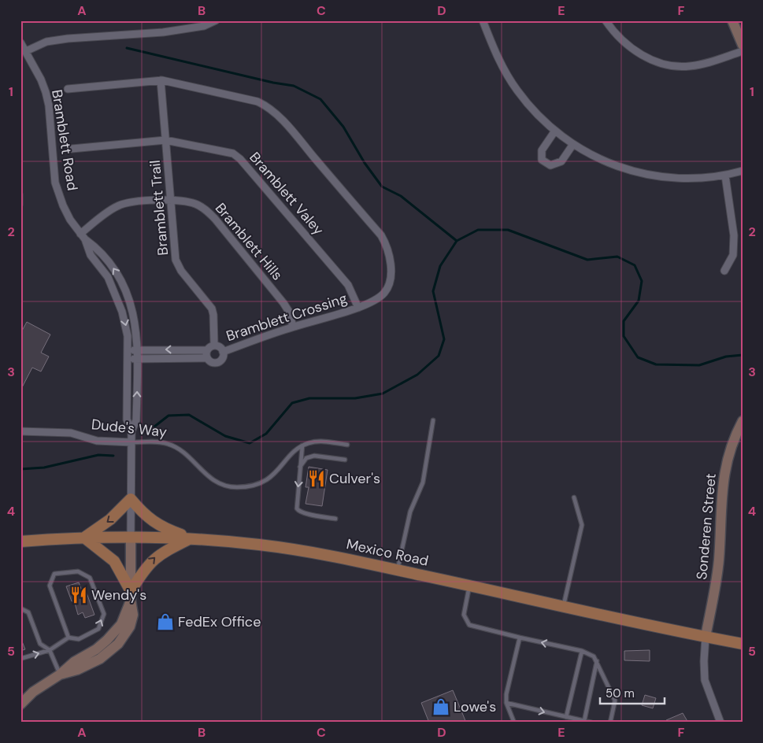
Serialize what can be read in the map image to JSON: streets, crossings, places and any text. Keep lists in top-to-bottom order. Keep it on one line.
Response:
{"streets":{"main road":["Mexico Road"],"street":["Bramblett Road","Bramblett Valey","Bramblett Trail","Bramblett Hills","Bramblett Crossing","Dude's Way","Sonderen Street"]},"crossings":[["Bramblett Road","Bramblett Hills"],["Bramblett Road","Dude's Way"],["Bramblett Road","Mexico Road"],["Bramblett Valey","Bramblett Trail"],["Bramblett Valey","Bramblett Crossing"],["Bramblett Trail","Bramblett Hills"],["Bramblett Trail","Bramblett Crossing"],["Bramblett Hills","Bramblett Crossing"],["Sonderen Street","Mexico Road"]],"places":{"restaurant":["Culver's","Wendy's"],"shop":["FedEx Office","Lowe's"]},"scale_bar":"50 m","grid":{"columns":["A","B","C","D","E","F"],"rows":["1","2","3","4","5"]}}
